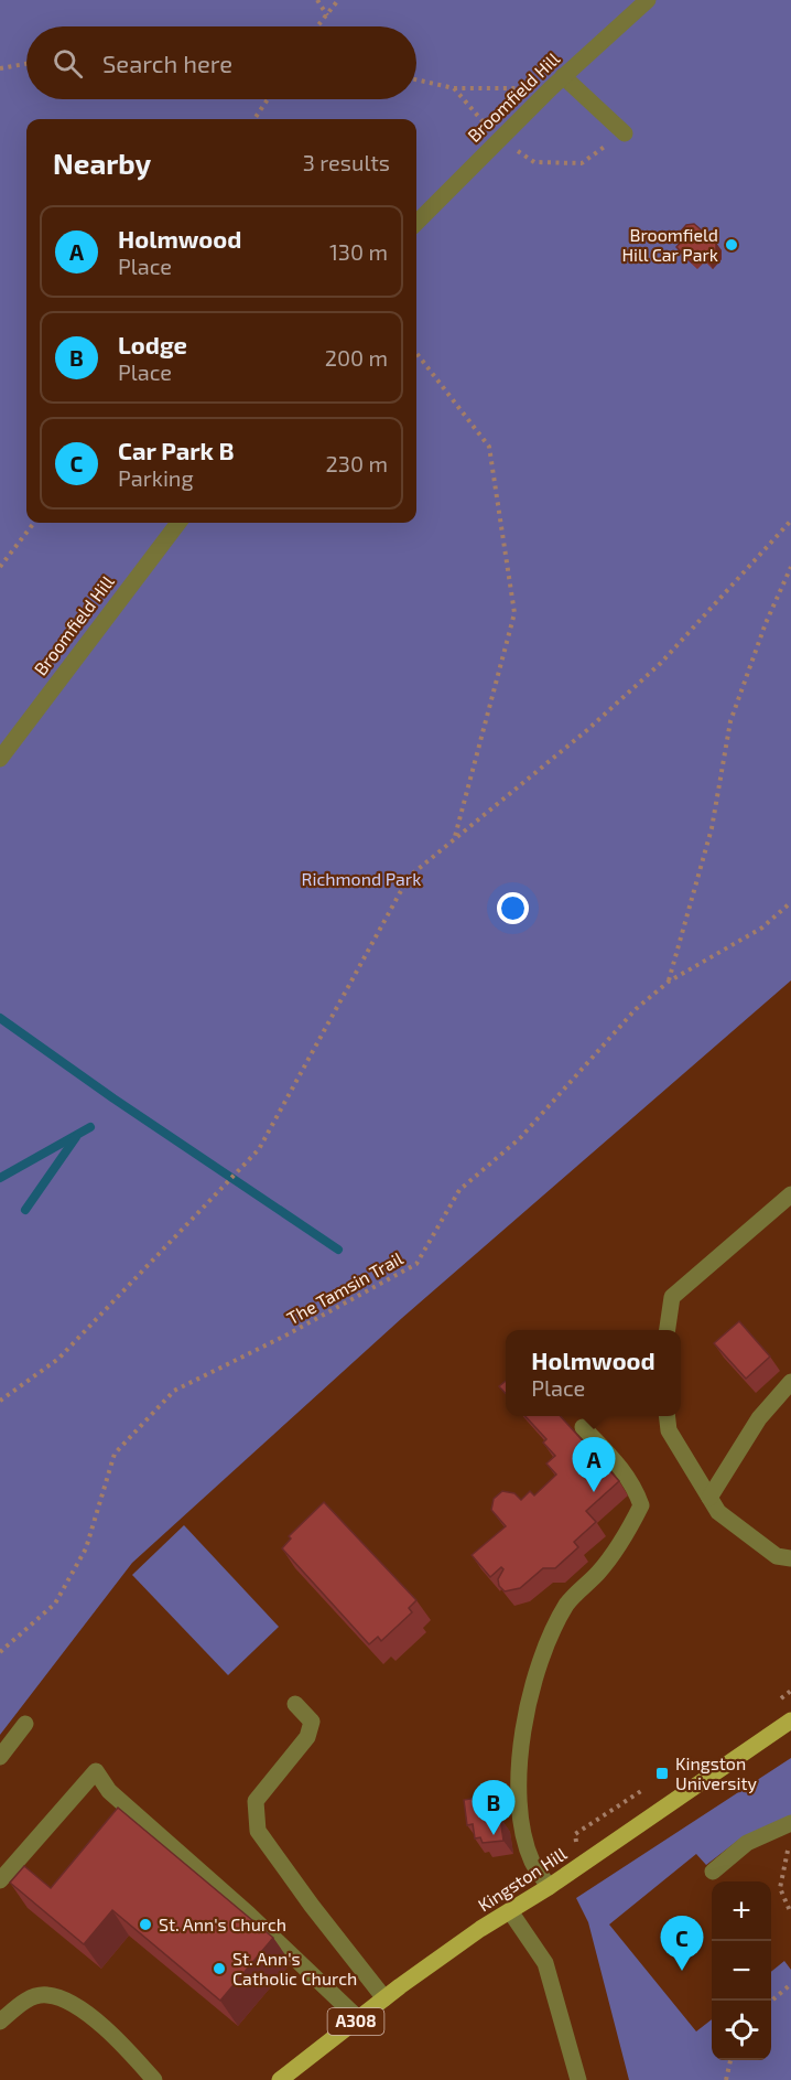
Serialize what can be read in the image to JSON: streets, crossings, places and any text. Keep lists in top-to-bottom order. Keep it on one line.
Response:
{"streets":{"main road":["Kingston Hill","A308"],"street":["Broomfield Hill"],"path":["The Tamsin Trail"]},"parks":["Richmond Park"],"places":{"other":["Broomfield Hill Car Park","St. Ann's Church","St. Ann's Catholic Church"],"transit":["Kingston University"]},"page":{"search":"Search here","heading":["Nearby","3 results"],"list":[{"mark":"A","name":"Holmwood","note":"Place","value":"130 m"},{"mark":"B","name":"Lodge","note":"Place","value":"200 m"},{"mark":"C","name":"Car Park B","note":"Parking","value":"230 m"}],"popup":["Holmwood","Place"],"pins":["A","B","C"],"map_buttons":["+","−"]}}
